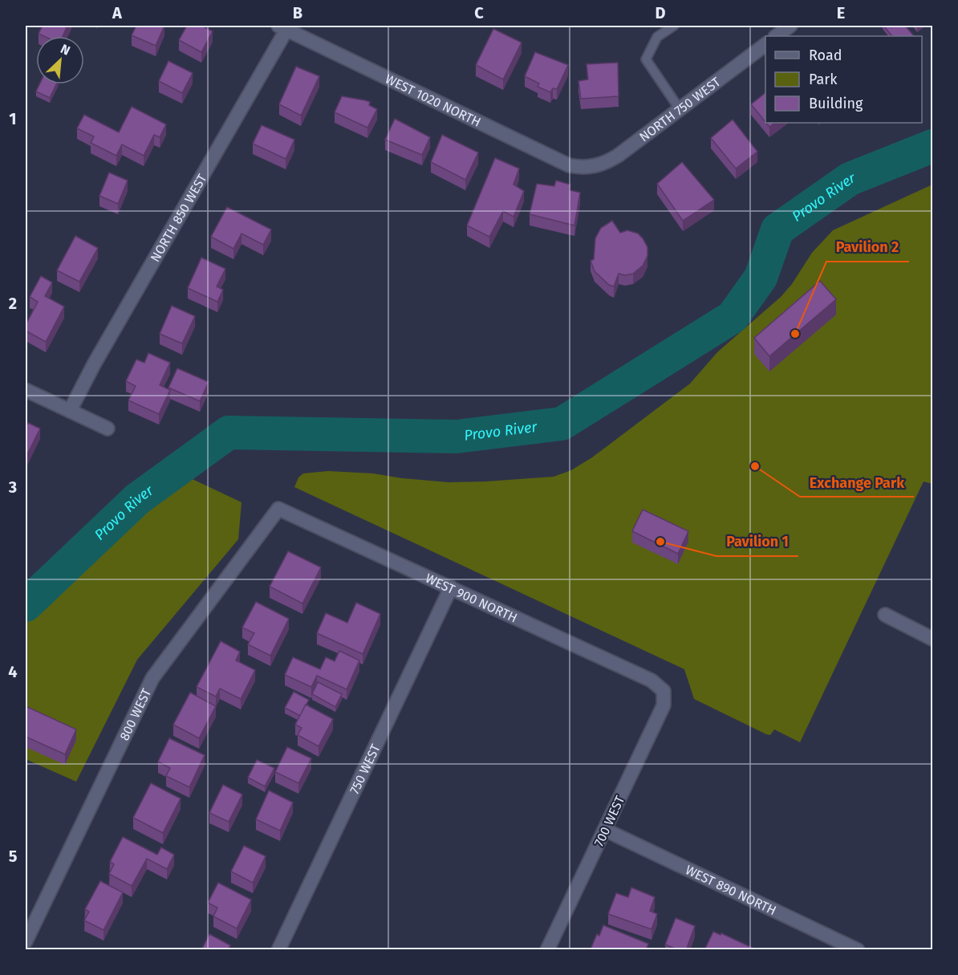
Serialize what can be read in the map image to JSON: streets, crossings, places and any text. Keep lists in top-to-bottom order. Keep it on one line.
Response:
{"streets":{"street":["WEST 1020 NORTH","NORTH 750 WEST","NORTH 850 WEST","WEST 900 NORTH","800 WEST","750 WEST","700 WEST","WEST 890 NORTH"]},"crossings":[["WEST 1020 NORTH","NORTH 750 WEST"],["WEST 1020 NORTH","NORTH 850 WEST"],["WEST 900 NORTH","800 WEST"],["WEST 900 NORTH","750 WEST"],["WEST 900 NORTH","700 WEST"],["700 WEST","WEST 890 NORTH"]],"water":["Provo River"],"places":["Pavilion 2","Exchange Park","Pavilion 1"],"legend":["Road","Park","Building"],"north":"top right","grid":{"columns":["A","B","C","D","E"],"rows":["1","2","3","4","5"]}}
